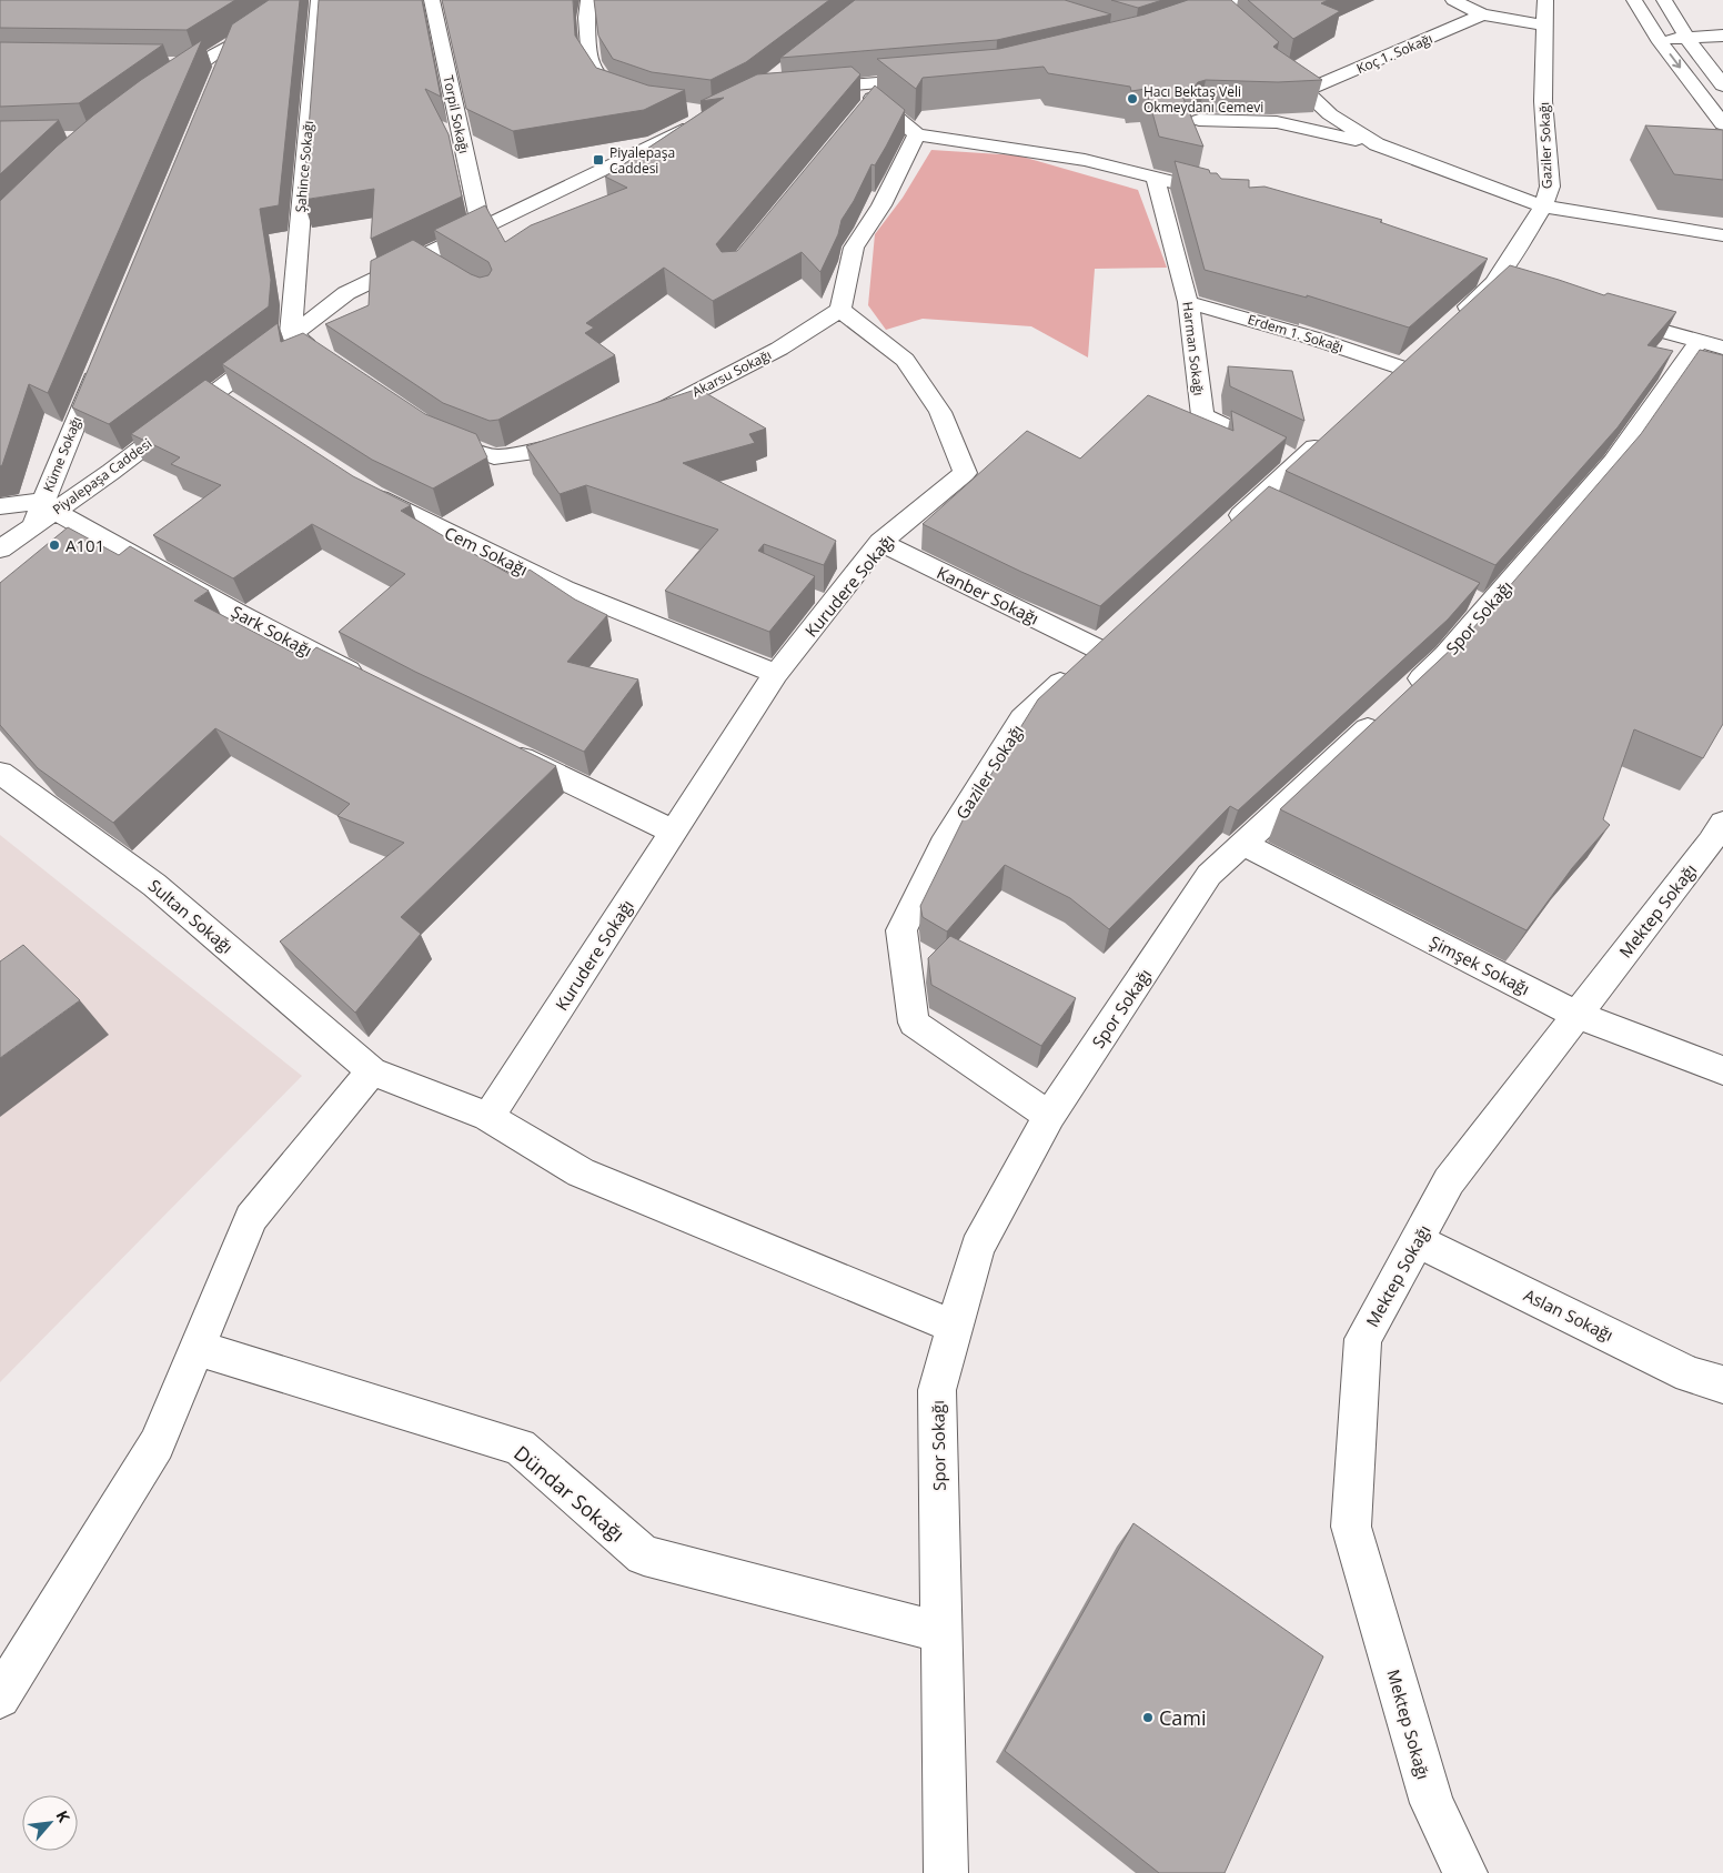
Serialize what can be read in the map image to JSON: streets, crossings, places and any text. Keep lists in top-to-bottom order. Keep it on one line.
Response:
{"streets":{"street":["Koç 1. Sokağı","Torpil Sokağı","Gaziler Sokağı","Şahince Sokağı","Erdem 1. Sokağı","Harman Sokağı","Akarsu Sokağı","Küme Sokağı","Piyalepaşa Caddesi","Cem Sokağı","Kurudere Sokağı","Kanber Sokağı","Spor Sokağı","Şark Sokağı","Mektep Sokağı","Sultan Sokağı","Şimşek Sokağı","Aslan Sokağı","Dündar Sokağı"]},"crossings":[["Torpil Sokağı","Piyalepaşa Caddesi"],["Gaziler Sokağı","Kanber Sokağı"],["Gaziler Sokağı","Spor Sokağı"],["Şahince Sokağı","Piyalepaşa Caddesi"],["Erdem 1. Sokağı","Harman Sokağı"],["Akarsu Sokağı","Kurudere Sokağı"],["Küme Sokağı","Piyalepaşa Caddesi"],["Küme Sokağı","Şark Sokağı"],["Piyalepaşa Caddesi","Şark Sokağı"],["Cem Sokağı","Kurudere Sokağı"],["Kurudere Sokağı","Kanber Sokağı"],["Kurudere Sokağı","Sultan Sokağı"],["Spor Sokağı","Sultan Sokağı"],["Spor Sokağı","Şimşek Sokağı"],["Spor Sokağı","Dündar Sokağı"],["Mektep Sokağı","Şimşek Sokağı"],["Mektep Sokağı","Aslan Sokağı"]],"places":{"other":["Hacı Bektaş Veli Okmeydanı Cemevi","A101","Cami"],"transit":["Piyalepaşa Caddesi"]},"north":"top right"}
